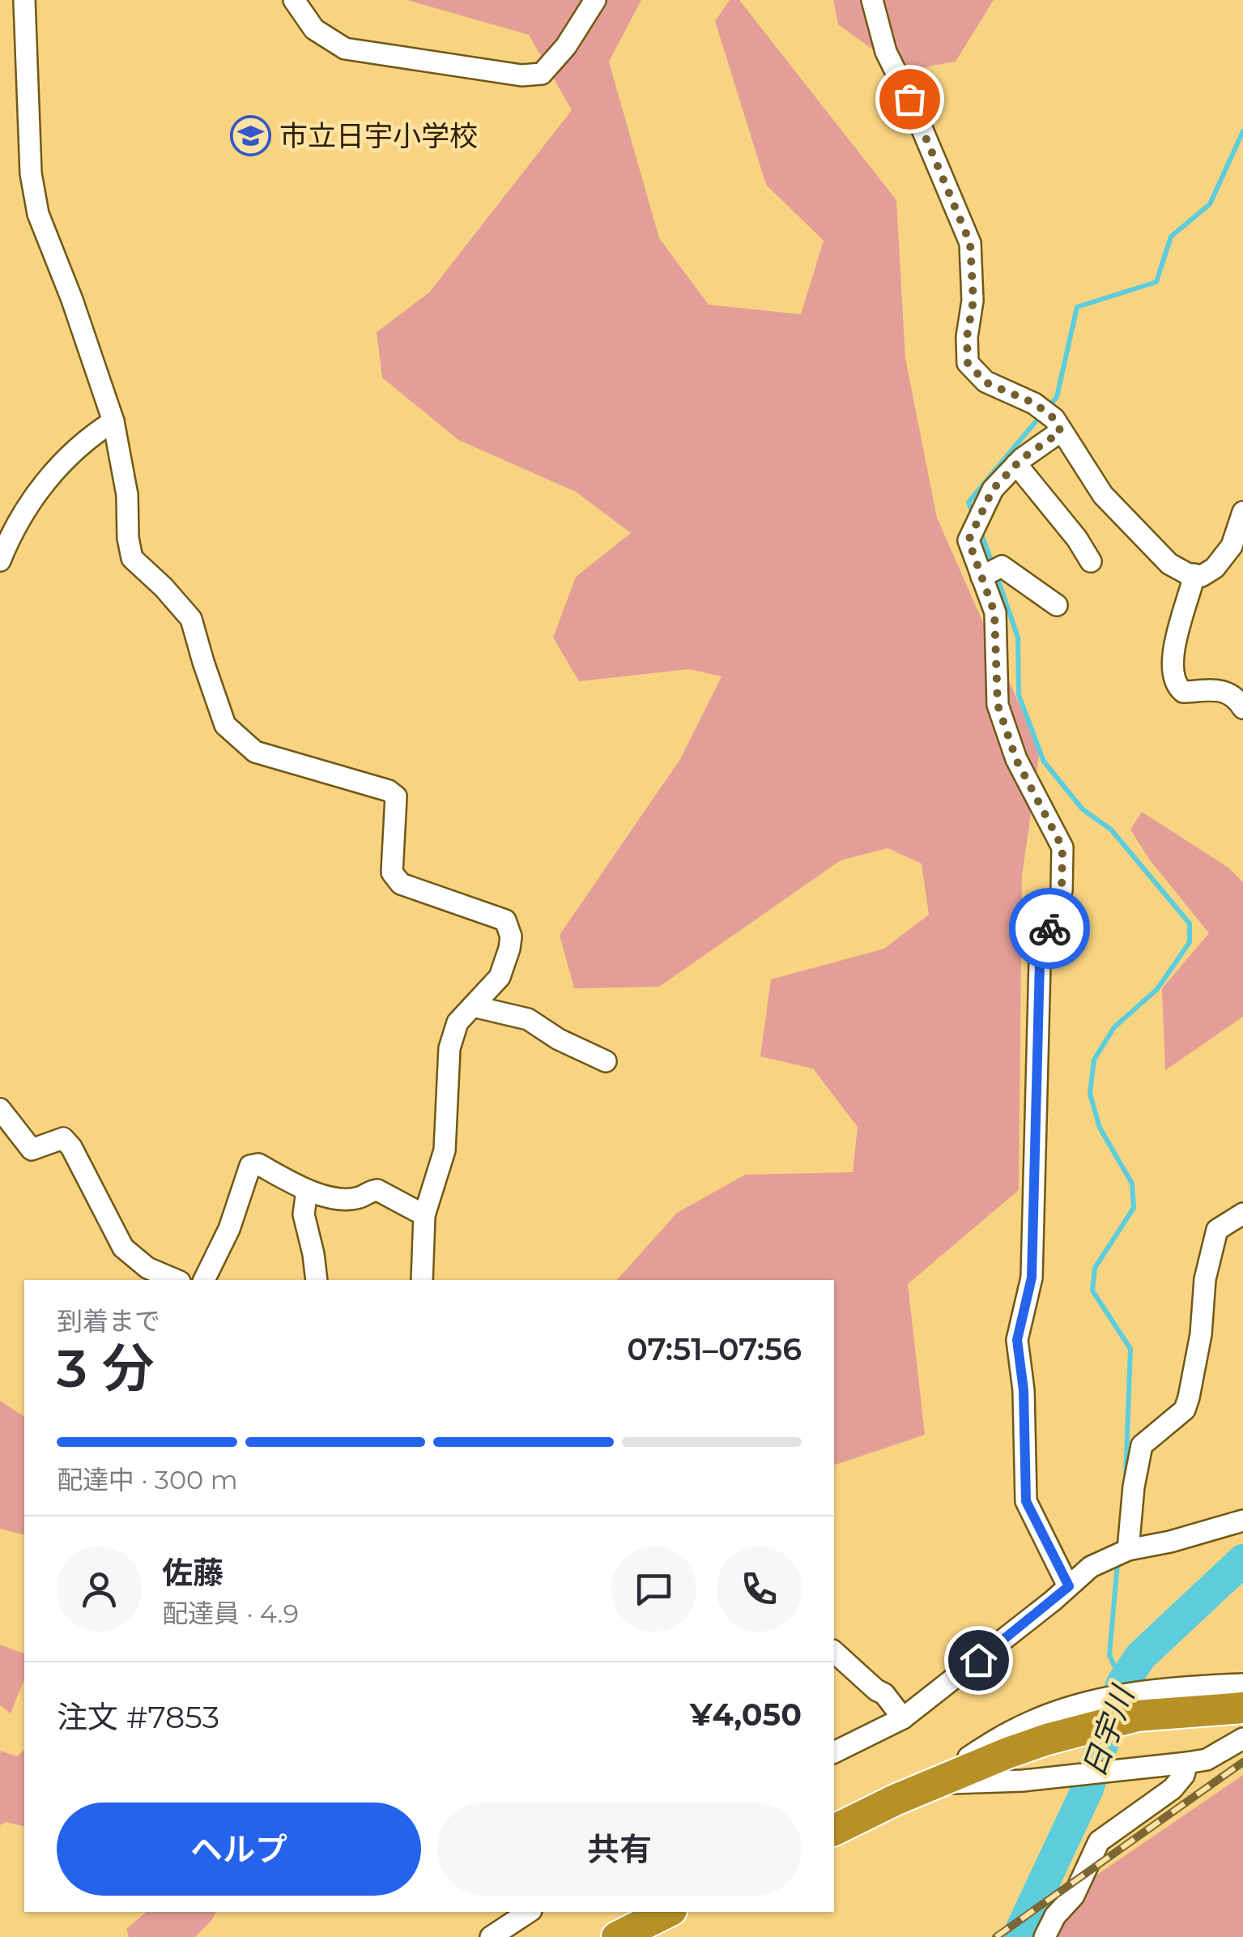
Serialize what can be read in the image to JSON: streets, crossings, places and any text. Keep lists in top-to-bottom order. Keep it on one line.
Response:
{"water":["日宇川"],"places":{"school or university":["市立日宇小学校"]},"page":{"heading":["3 分","到着まで","07:51–07:56"],"panel":["佐藤","配達員 · 4.9","注文 #7853","¥4,050"],"bar":"配達中 · 300 m","buttons":["ヘルプ","共有"]}}
